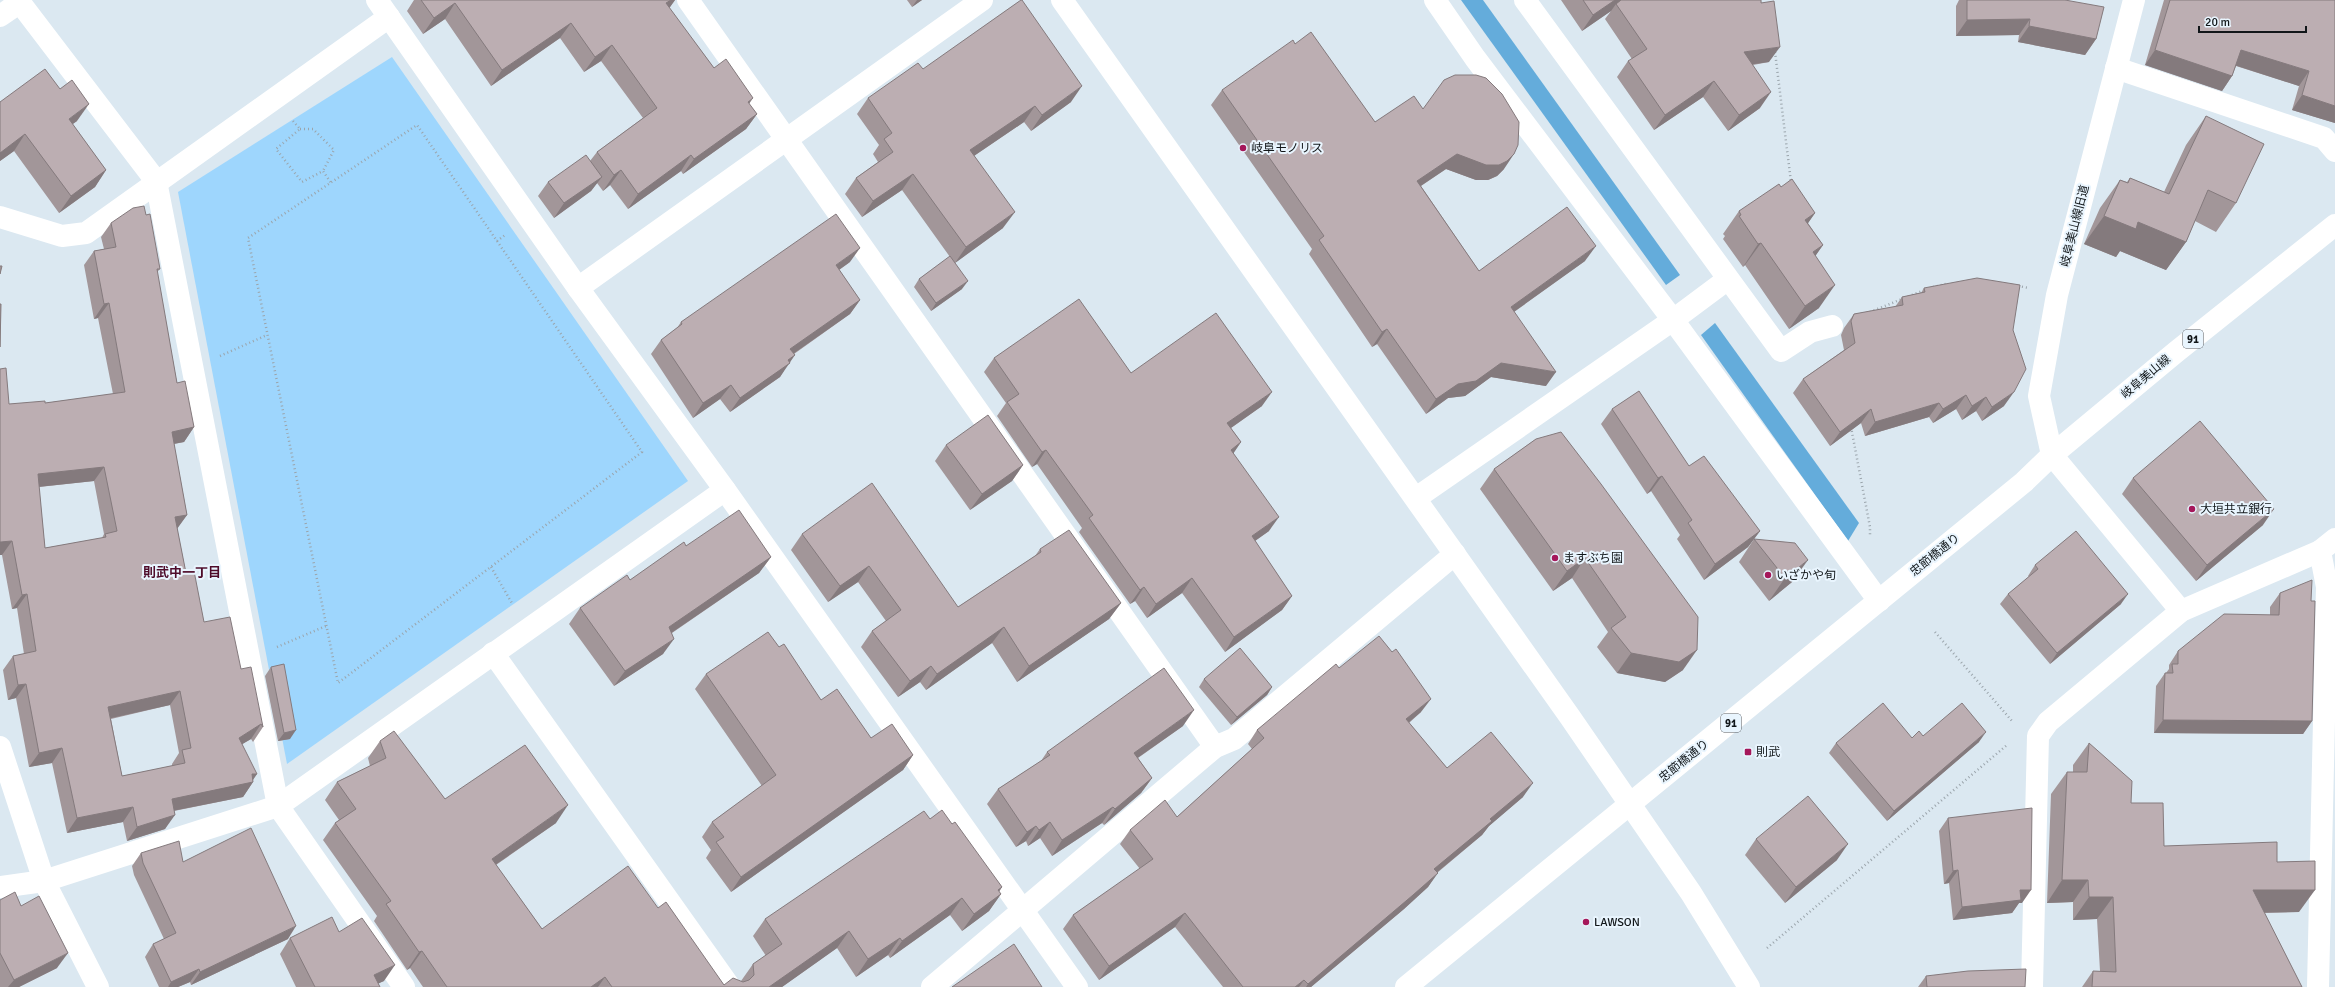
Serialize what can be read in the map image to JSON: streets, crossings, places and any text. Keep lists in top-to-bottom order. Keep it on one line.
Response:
{"streets":{"street":["岐阜美山線旧道","91","岐阜美山線","忠節橋通り"]},"crossings":[["岐阜美山線旧道","岐阜美山線"],["岐阜美山線旧道","忠節橋通り"],["岐阜美山線","忠節橋通り"]],"districts":["則武中一丁目"],"places":{"other":["岐阜モノリス","大垣共立銀行","ますぶち園","いざかや旬","LAWSON"],"transit":["則武"]},"scale_bar":"20 m"}
